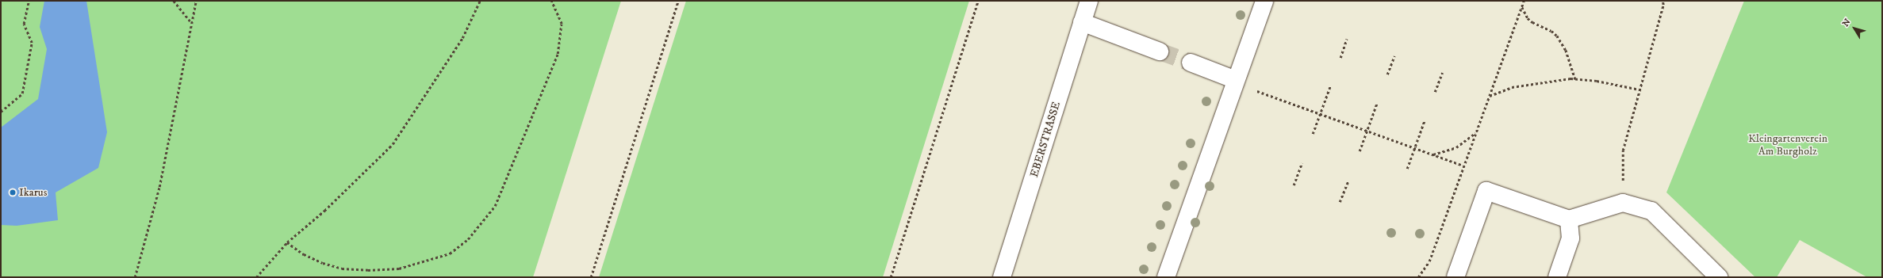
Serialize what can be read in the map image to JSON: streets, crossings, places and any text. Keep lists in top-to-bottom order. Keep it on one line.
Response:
{"streets":{"street":["EBERSTRASSE"]},"parks":["Kleingartenverein Am Burgholz"],"places":["Ikarus"],"north":"top left"}
